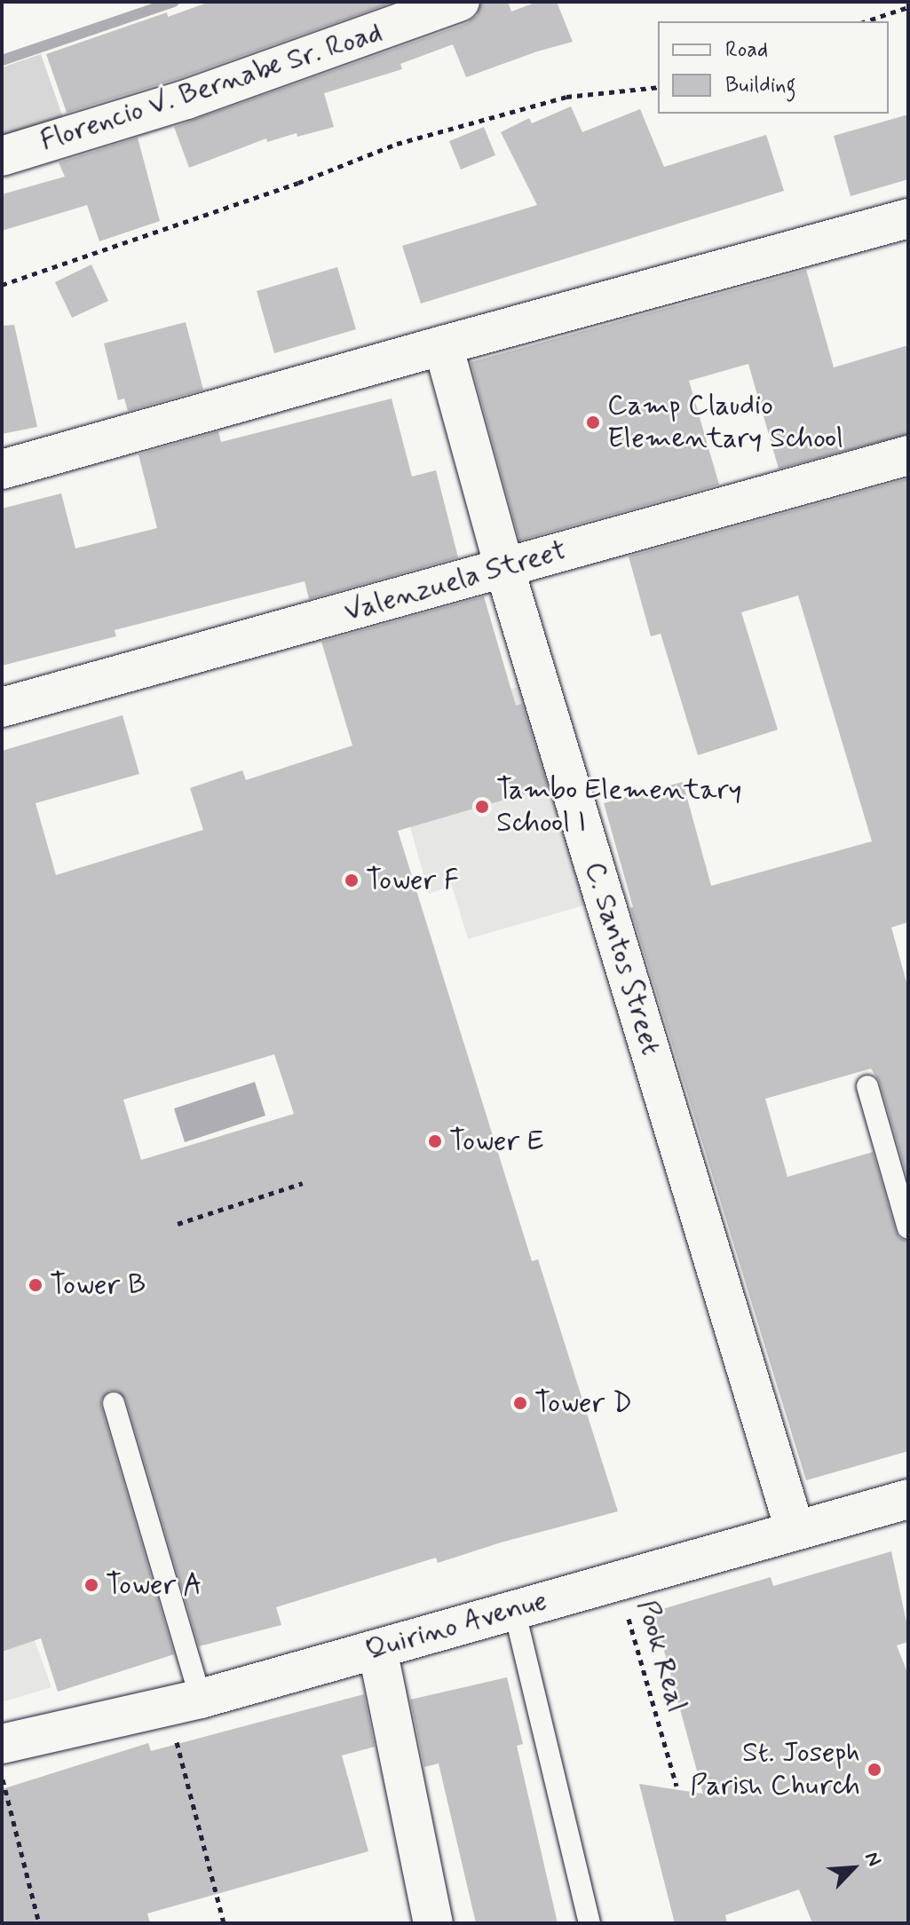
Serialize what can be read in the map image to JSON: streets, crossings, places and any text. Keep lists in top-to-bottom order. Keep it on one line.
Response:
{"streets":{"street":["Florencio V. Bernabe Sr. Road","Valenzuela Street","C. Santos Street","Quirino Avenue"],"path":["Pook Real"]},"crossings":[["Valenzuela Street","C. Santos Street"],["C. Santos Street","Quirino Avenue"],["Quirino Avenue","Pook Real"]],"places":["Camp Claudio Elementary School","Tambo Elementary School I","Tower F","Tower E","Tower B","Tower D","Tower A","St. Joseph Parish Church"],"legend":["Road","Building"],"north":"top right"}
